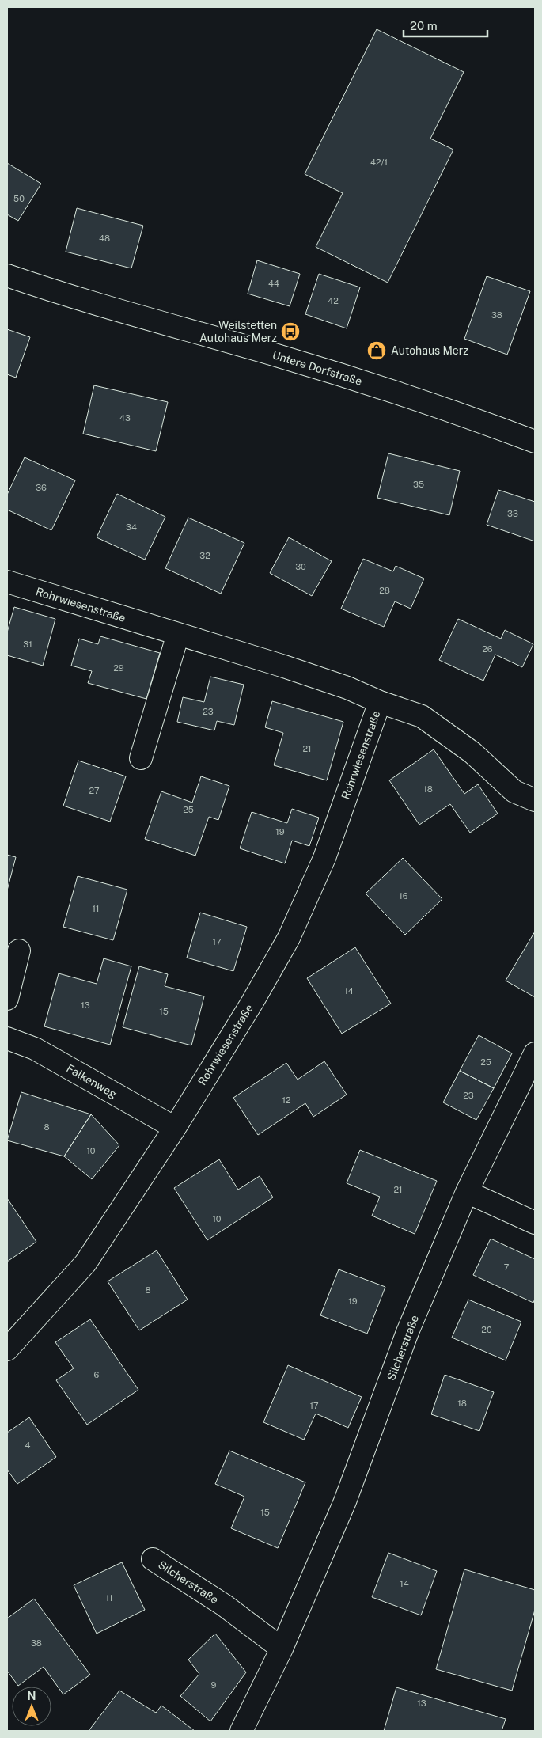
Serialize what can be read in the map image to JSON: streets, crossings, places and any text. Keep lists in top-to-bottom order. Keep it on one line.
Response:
{"streets":{"street":["Untere Dorfstraße","Rohrwiesenstraße","Falkenweg","Silcherstraße"]},"crossings":[["Rohrwiesenstraße","Falkenweg"]],"places":{"bus stop":["Weilstetten Autohaus Merz"],"shop":["Autohaus Merz"]},"house_numbers":["42/1","50","48","44","42","38","43","35","36","33","34","32","30","28","31","26","29","23","21","18","27","25","19","16","11","17","14","13","15","25","23","12","8","10","21","10","7","8","19","20","6","18","17","4","15","14","11","38","9","13"],"scale_bar":"20 m","north":"top"}
